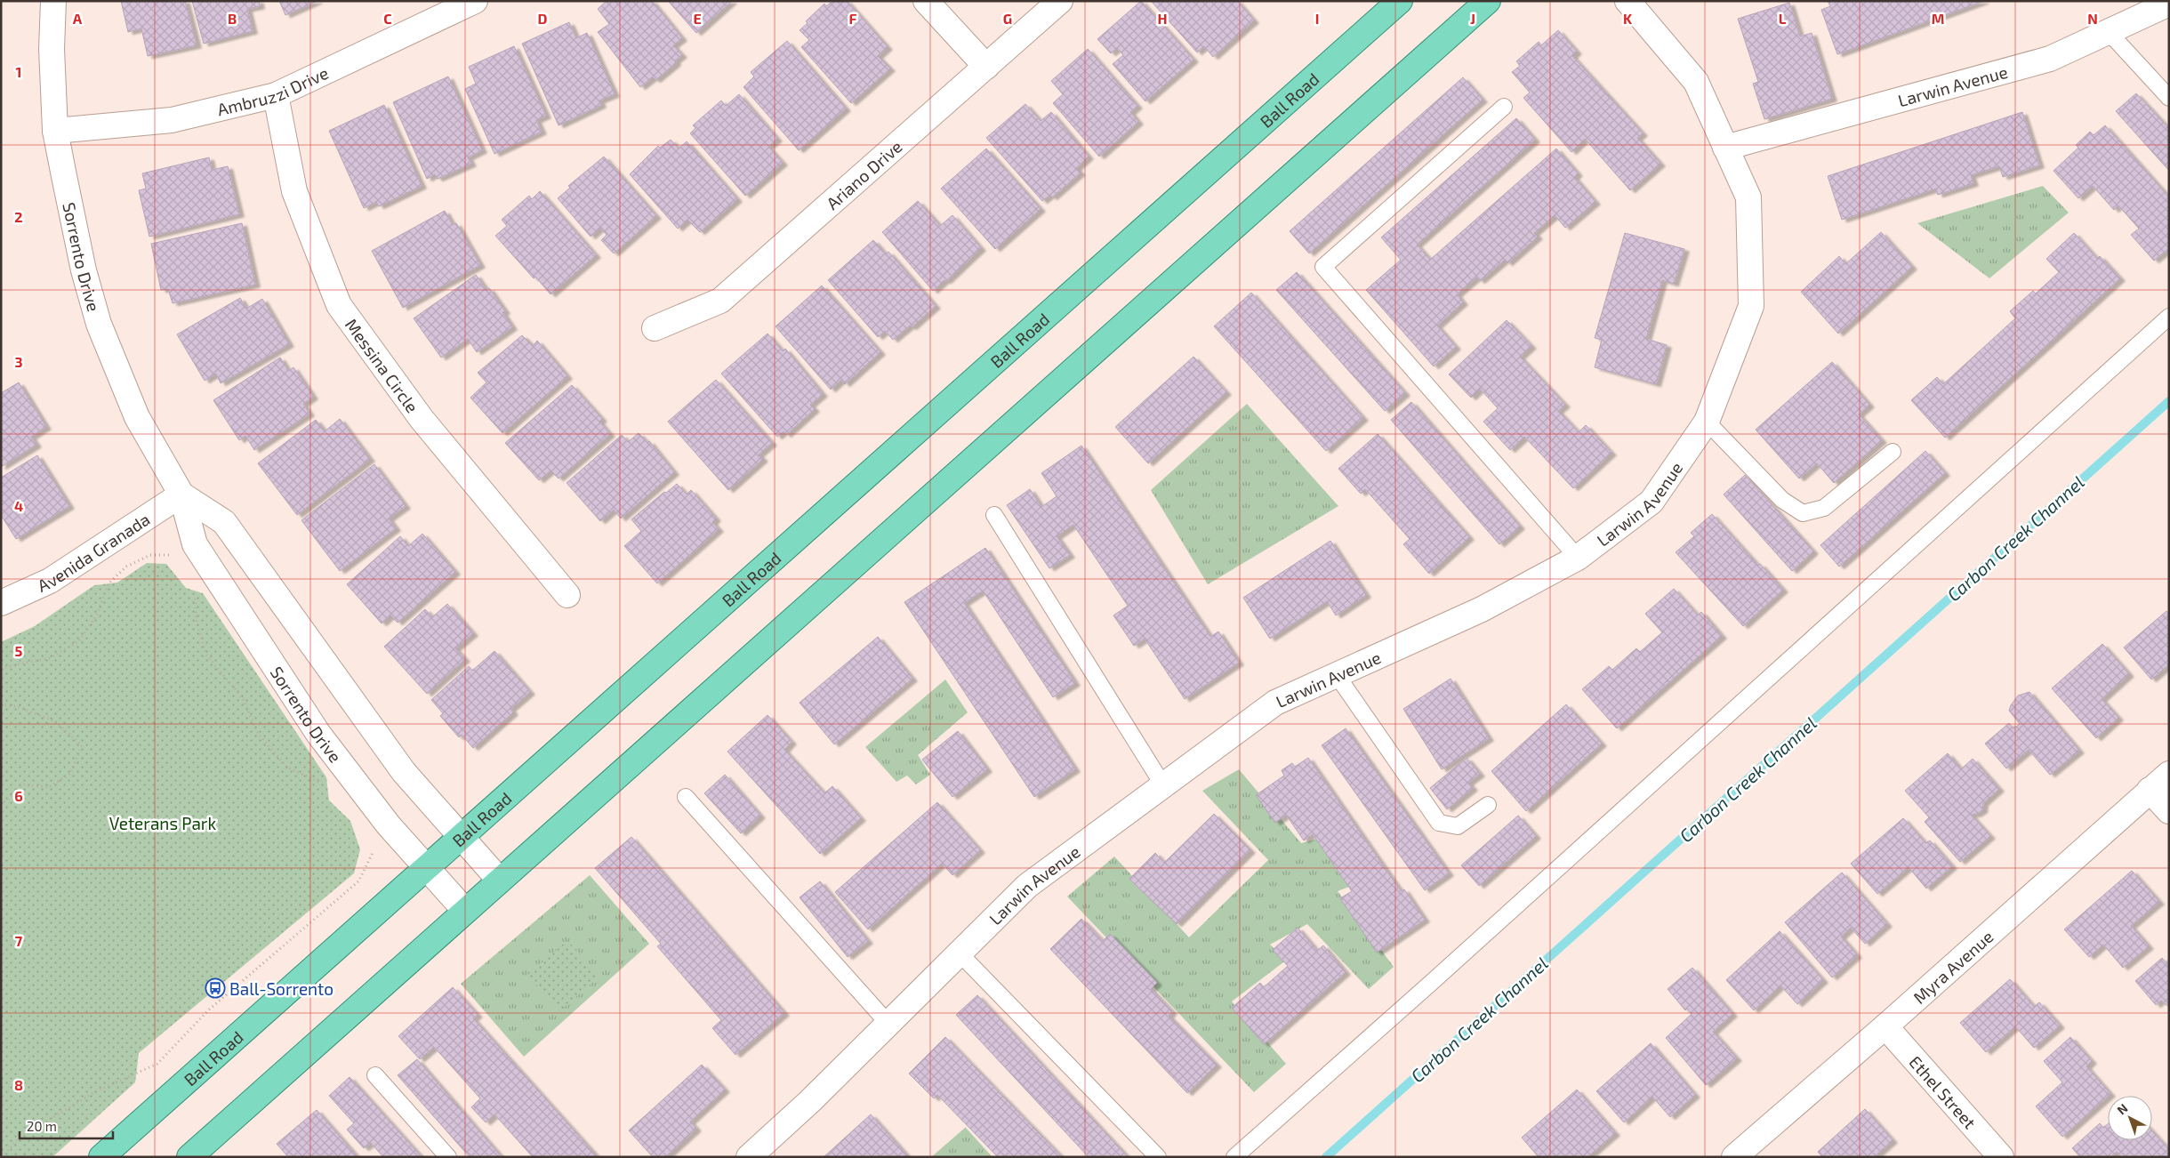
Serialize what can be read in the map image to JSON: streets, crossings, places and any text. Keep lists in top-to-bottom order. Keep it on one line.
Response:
{"streets":{"main road":["Ball Road"],"street":["Larwin Avenue","Ambruzzi Drive","Ariano Drive","Sorrento Drive","Messina Circle","Avenida Granada","Myra Avenue","Ethel Street"]},"crossings":[["Ambruzzi Drive","Sorrento Drive"],["Ambruzzi Drive","Messina Circle"],["Ball Road","Sorrento Drive"],["Sorrento Drive","Avenida Granada"],["Myra Avenue","Ethel Street"]],"water":["Carbon Creek Channel"],"parks":["Veterans Park"],"places":{"bus stop":["Ball-Sorrento"]},"scale_bar":"20 m","north":"top left","grid":{"columns":["A","B","C","D","E","F","G","H","I","J","K","L","M","N"],"rows":["1","2","3","4","5","6","7","8"]}}
